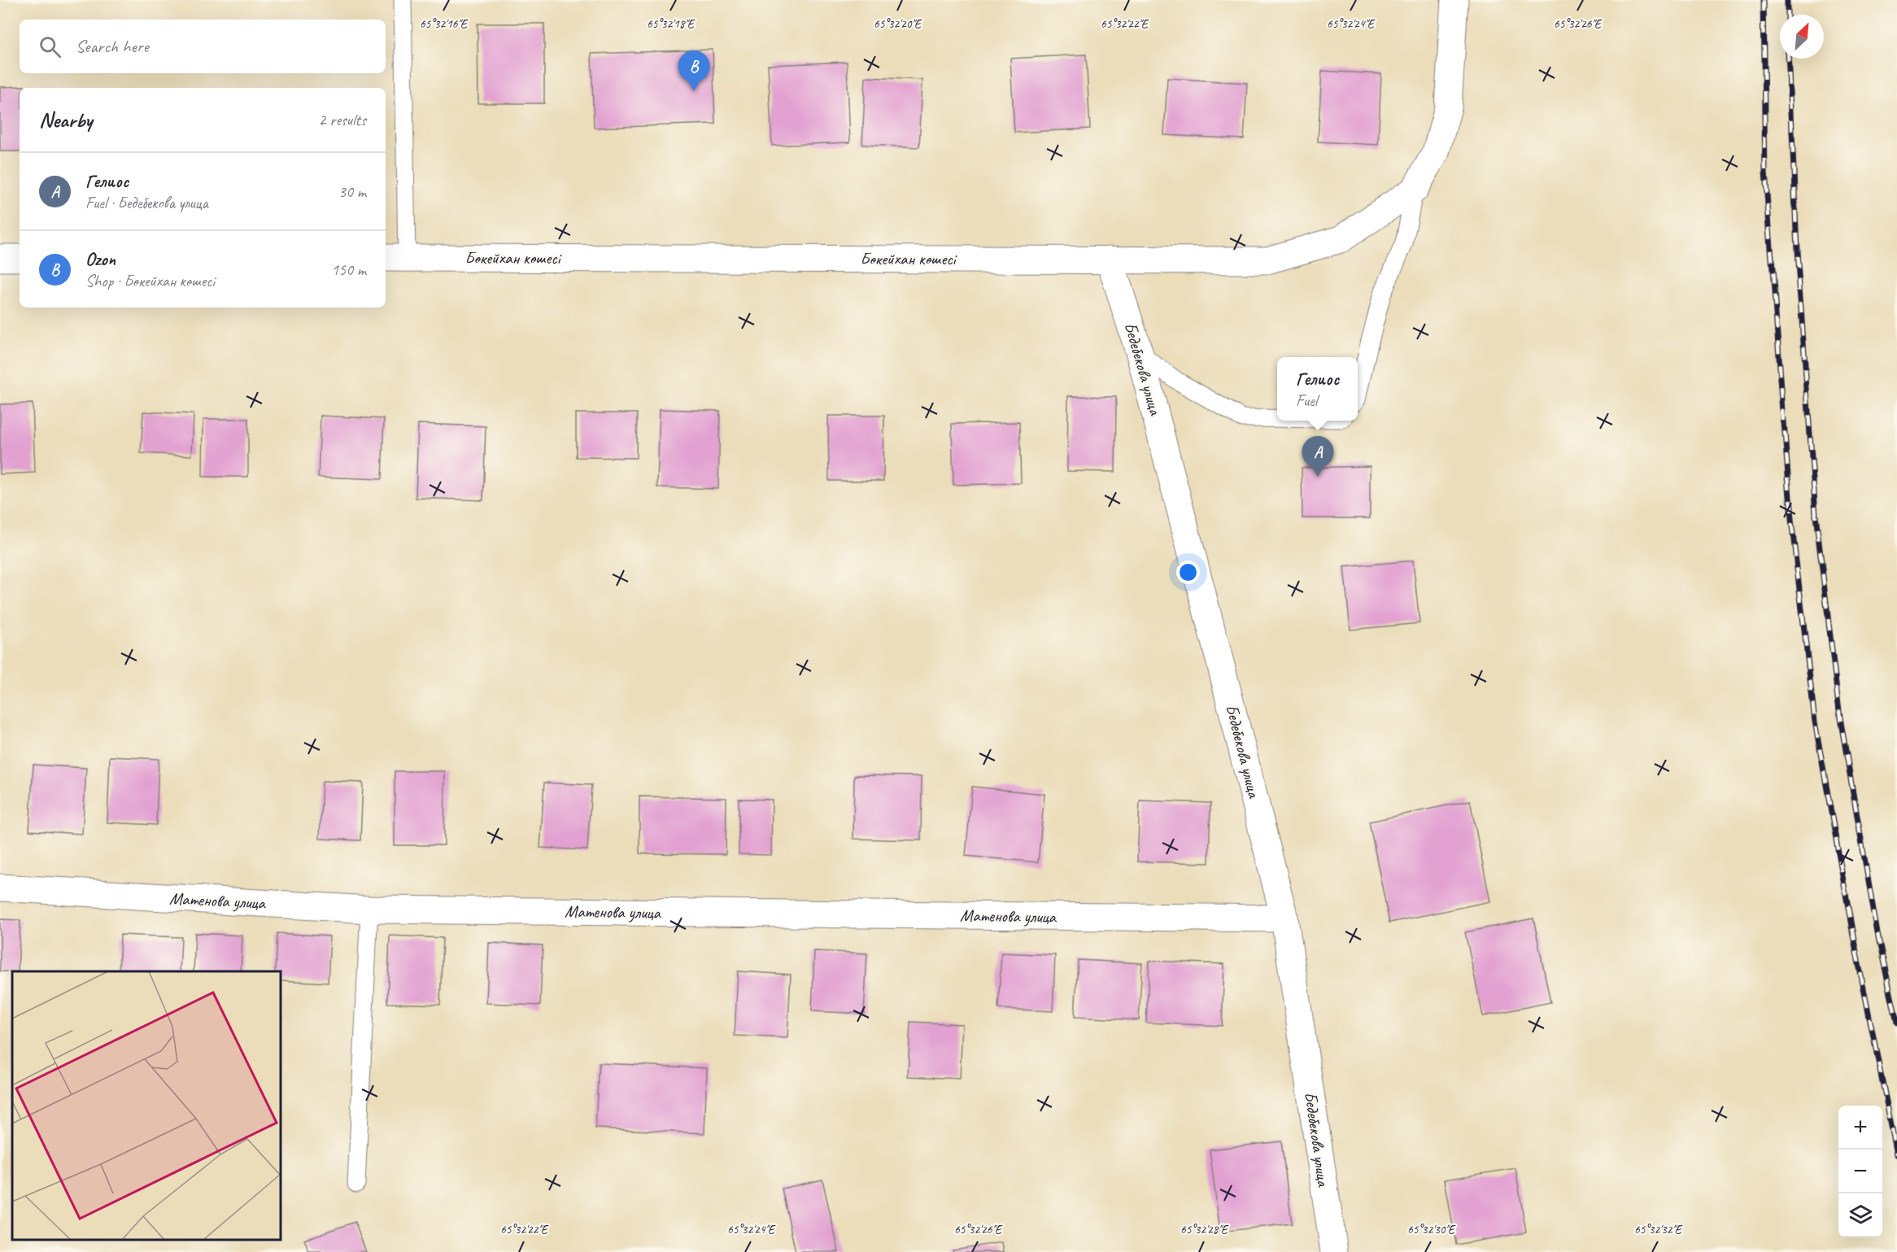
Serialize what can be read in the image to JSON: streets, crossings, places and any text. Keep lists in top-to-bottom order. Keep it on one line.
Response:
{"streets":{"street":["Бөкейхан көшесі","Бедебекова улица","Матенова улица"]},"crossings":[["Бөкейхан көшесі","Бедебекова улица"],["Бедебекова улица","Матенова улица"]],"north":"top right","page":{"search":"Search here","pins":["B","A"],"heading":["Nearby","2 results"],"list":[{"mark":"A","name":"Гелиос","note":"Fuel · Бедебекова улица","value":"30 m"},{"mark":"B","name":"Ozon","note":"Shop · Бөкейхан көшесі","value":"150 m"}],"popup":["Гелиос","Fuel"],"map_buttons":["+","−"]},"coordinates":["65°32'16\"E","65°32'18\"E","65°32'20\"E","65°32'22\"E","65°32'24\"E","65°32'26\"E","65°32'28\"E","65°32'30\"E","65°32'32\"E"]}
